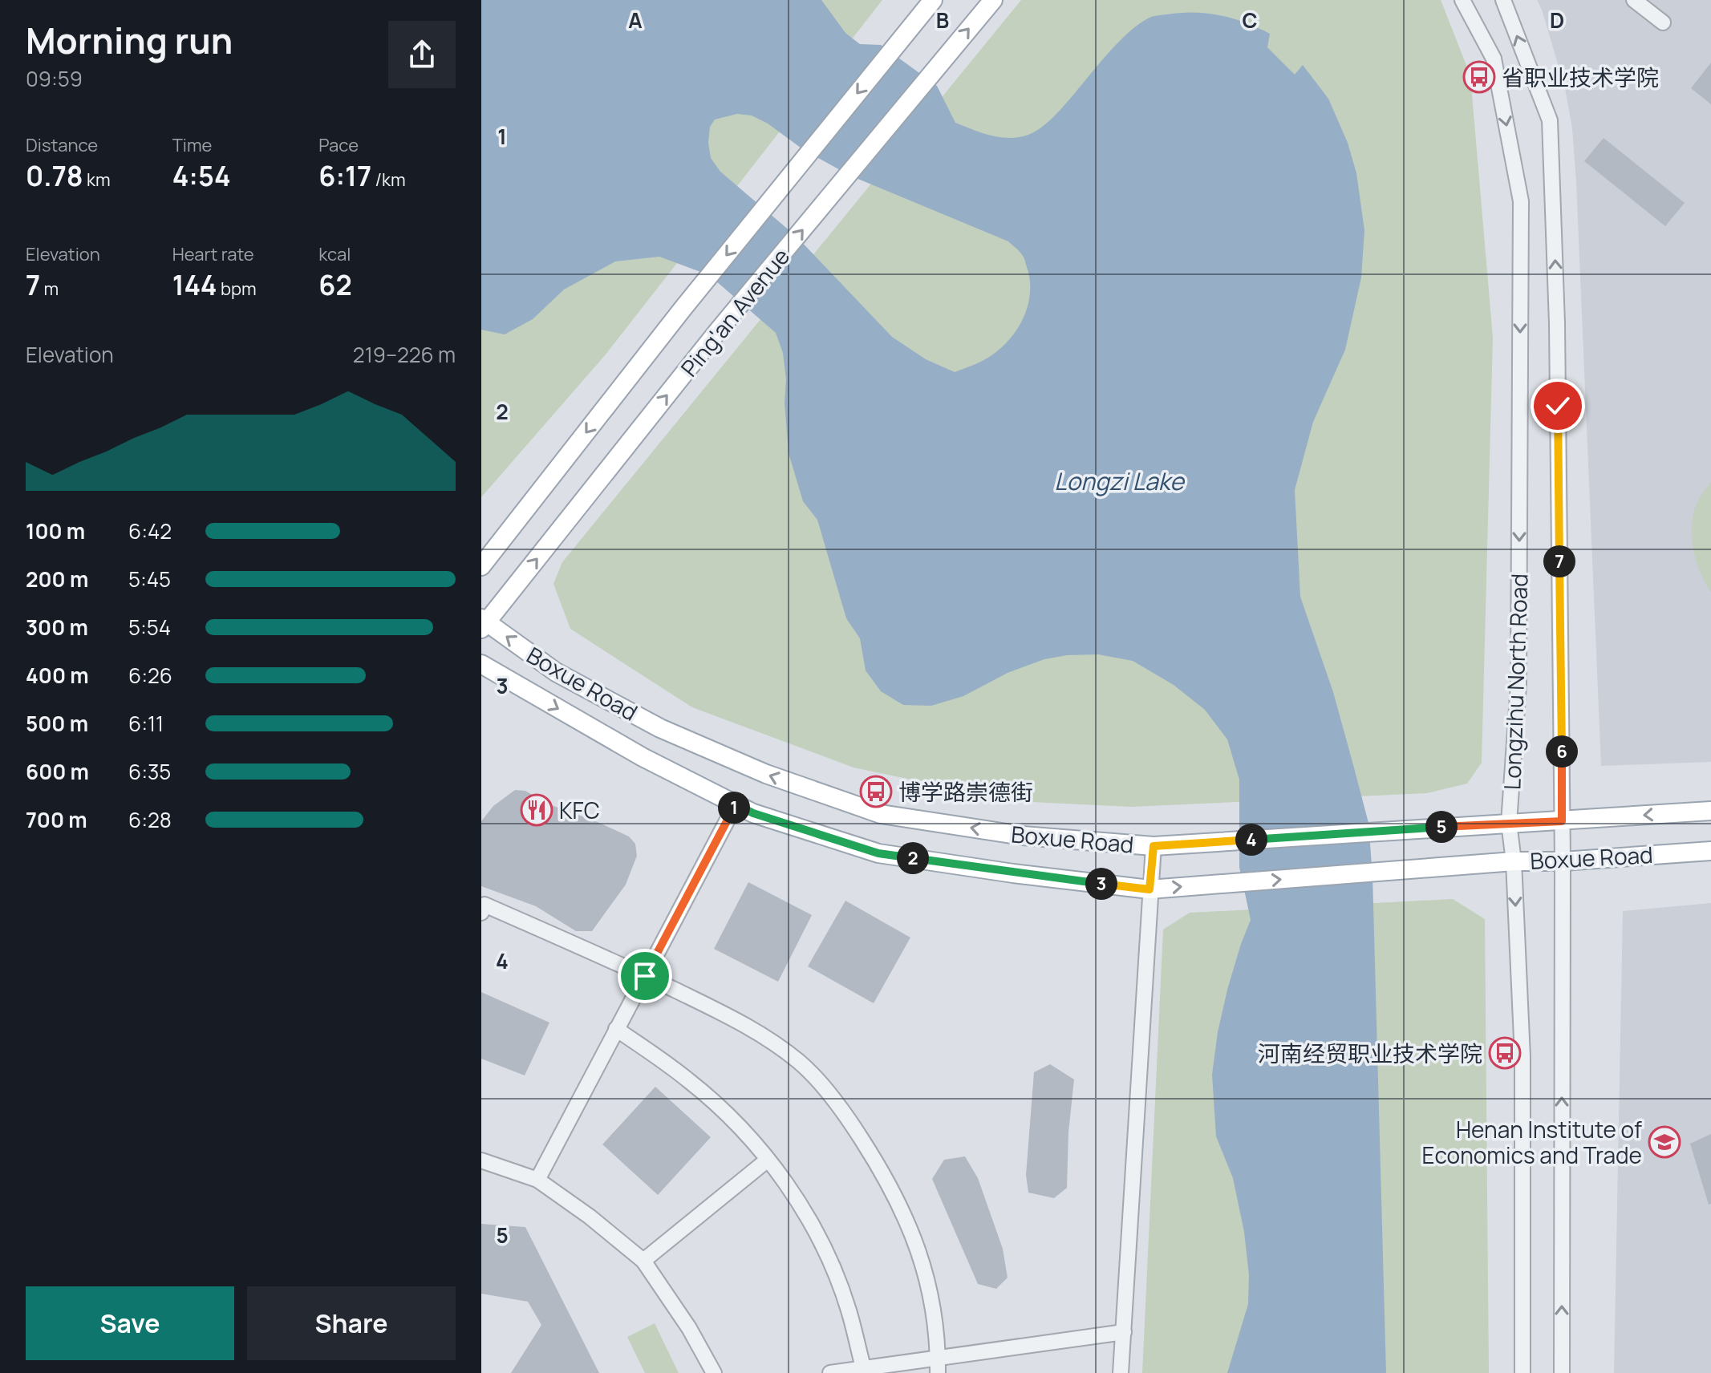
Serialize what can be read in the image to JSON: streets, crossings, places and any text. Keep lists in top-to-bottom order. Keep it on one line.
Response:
{"streets":{"main road":["Ping'an Avenue","Boxue Road"],"street":["Longzihu North Road"]},"crossings":[["Ping'an Avenue","Boxue Road"],["Longzihu North Road","Boxue Road"]],"water":["Longzi Lake"],"places":{"bus stop":["省职业技术学院","博学路崇德街","河南经贸职业技术学院"],"restaurant":["KFC"],"school or university":["Henan Institute of Economics and Trade"]},"page":{"heading":["Morning run","09:59"],"stats":[["Distance","0.78 km"],["Time","4:54"],["Pace","6:17 /km"],["Elevation","7 m"],["Heart rate","144 bpm"],["kcal","62"]],"chart":["Elevation","219–226 m"],"list":[{"name":"100 m","note":"6:42"},{"name":"200 m","note":"5:45"},{"name":"300 m","note":"5:54"},{"name":"400 m","note":"6:26"},{"name":"500 m","note":"6:11"},{"name":"600 m","note":"6:35"},{"name":"700 m","note":"6:28"}],"pins":["7","6","1","5","4","2","3"],"buttons":["Save","Share"]},"grid":{"columns":["A","B","C","D"],"rows":["1","2","3","4","5"]}}
